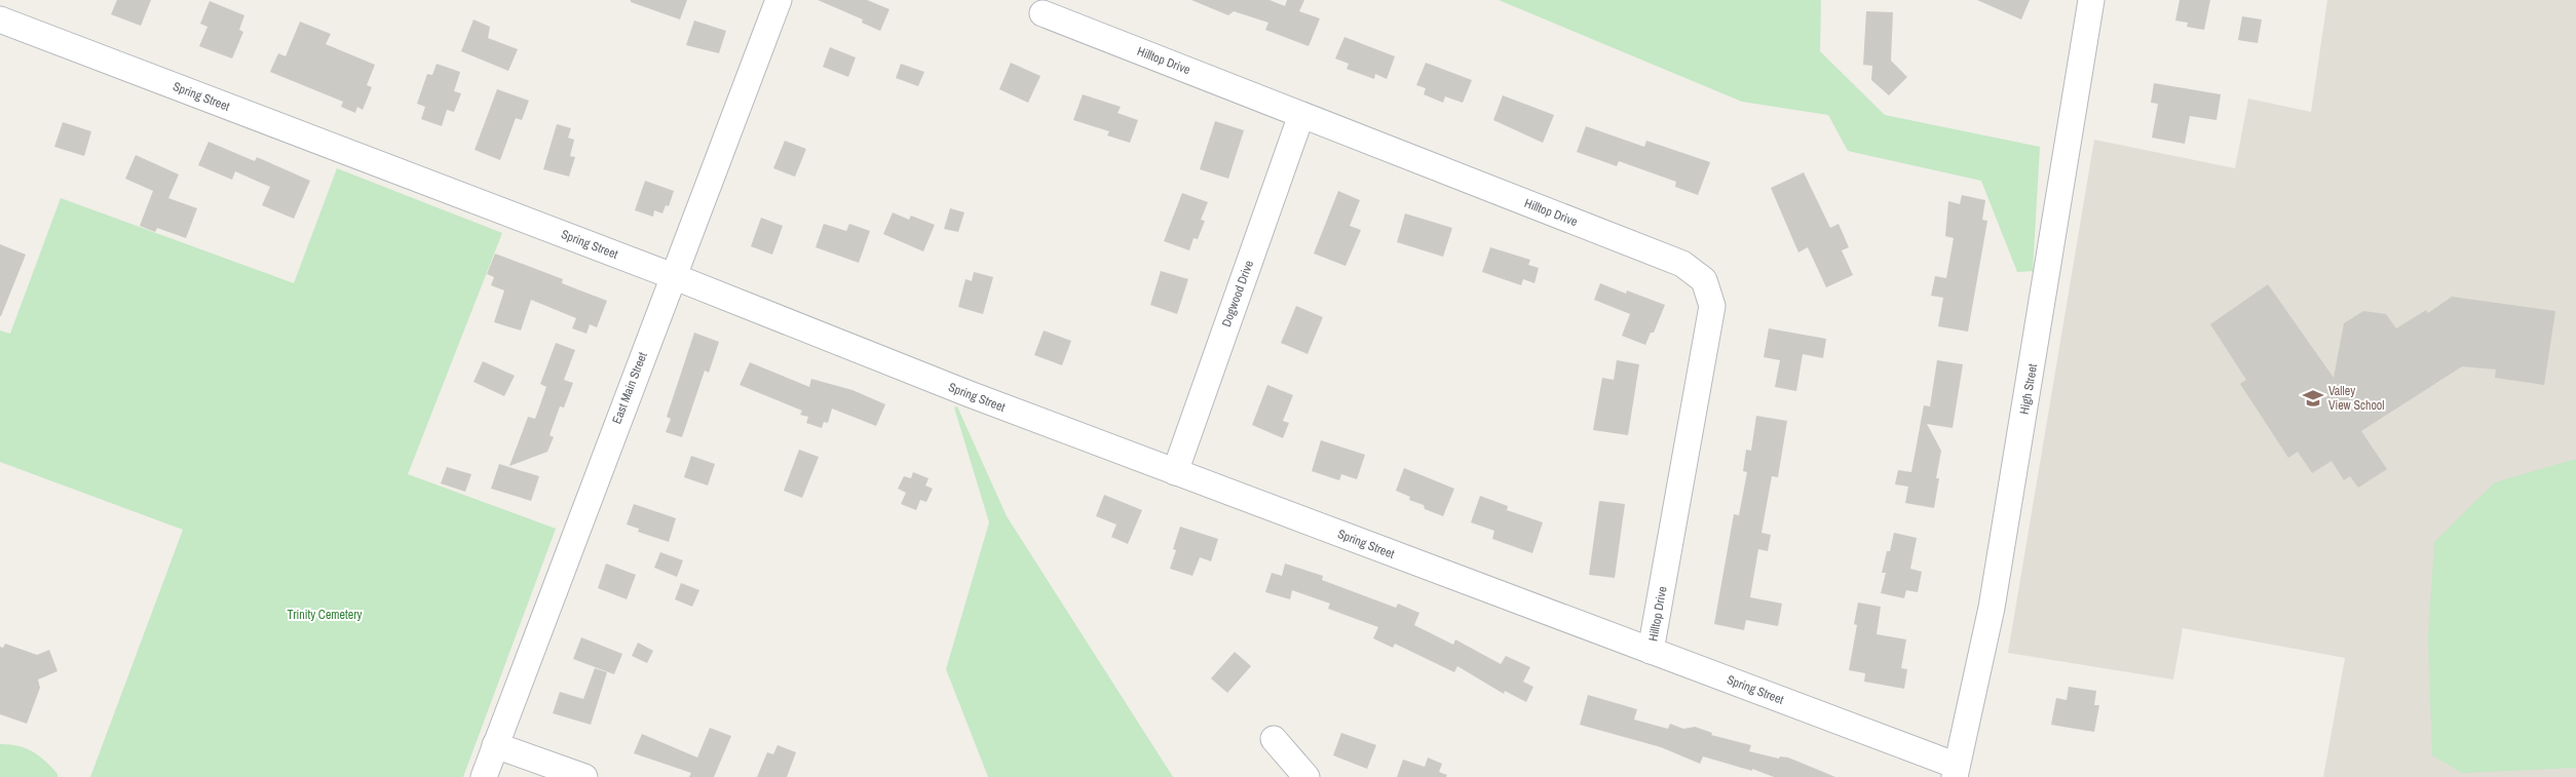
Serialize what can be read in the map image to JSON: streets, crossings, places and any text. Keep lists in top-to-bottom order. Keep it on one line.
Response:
{"streets":{"street":["Hilltop Drive","Spring Street","Dogwood Drive","East Main Street","High Street"]},"crossings":[["Hilltop Drive","Spring Street"],["Hilltop Drive","Dogwood Drive"],["Spring Street","Dogwood Drive"],["Spring Street","East Main Street"],["Spring Street","High Street"]],"parks":["Trinity Cemetery"],"places":{"school or university":["Valley View School"]}}
